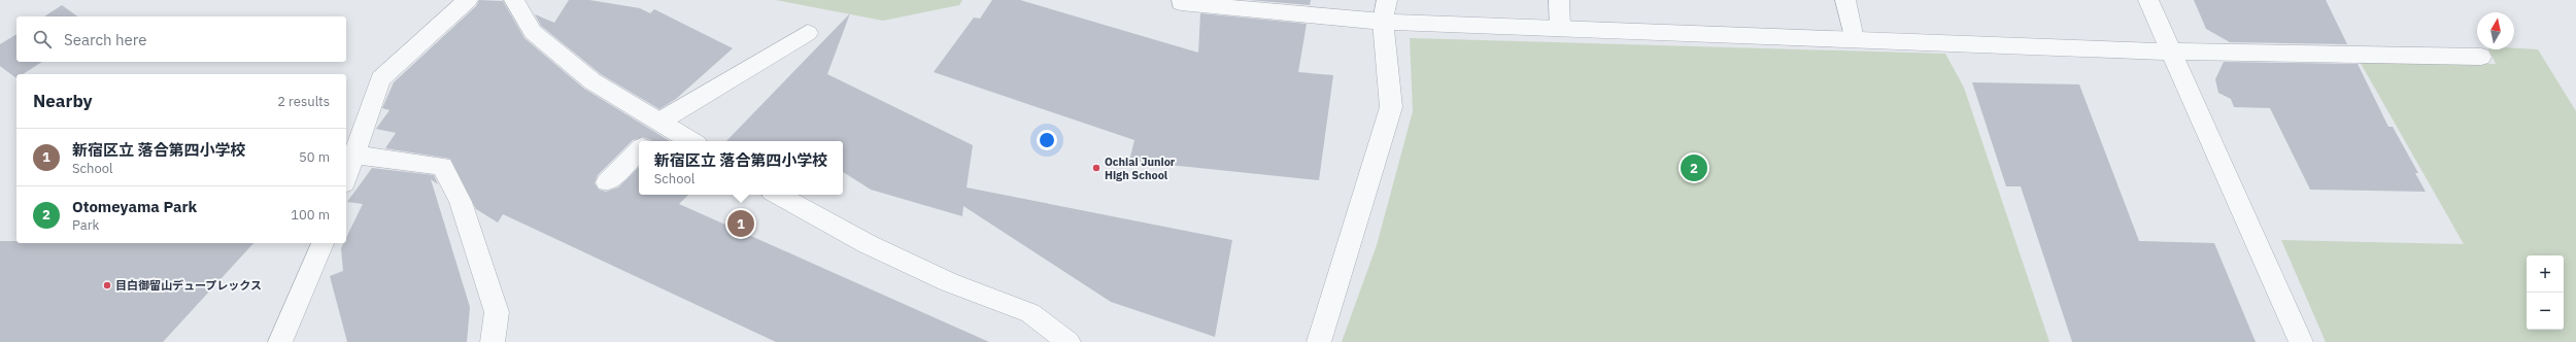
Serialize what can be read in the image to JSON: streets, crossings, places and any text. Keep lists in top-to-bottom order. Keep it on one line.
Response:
{"places":["Ochiai Junior High School","目白御留山デュープレックス"],"north":"top","page":{"search":"Search here","heading":["Nearby","2 results"],"list":[{"mark":"1","name":"新宿区立 落合第四小学校","note":"School","value":"50 m"},{"mark":"2","name":"Otomeyama Park","note":"Park","value":"100 m"}],"popup":["新宿区立 落合第四小学校","School"],"pins":["2","1"],"map_buttons":["+","−"]}}
